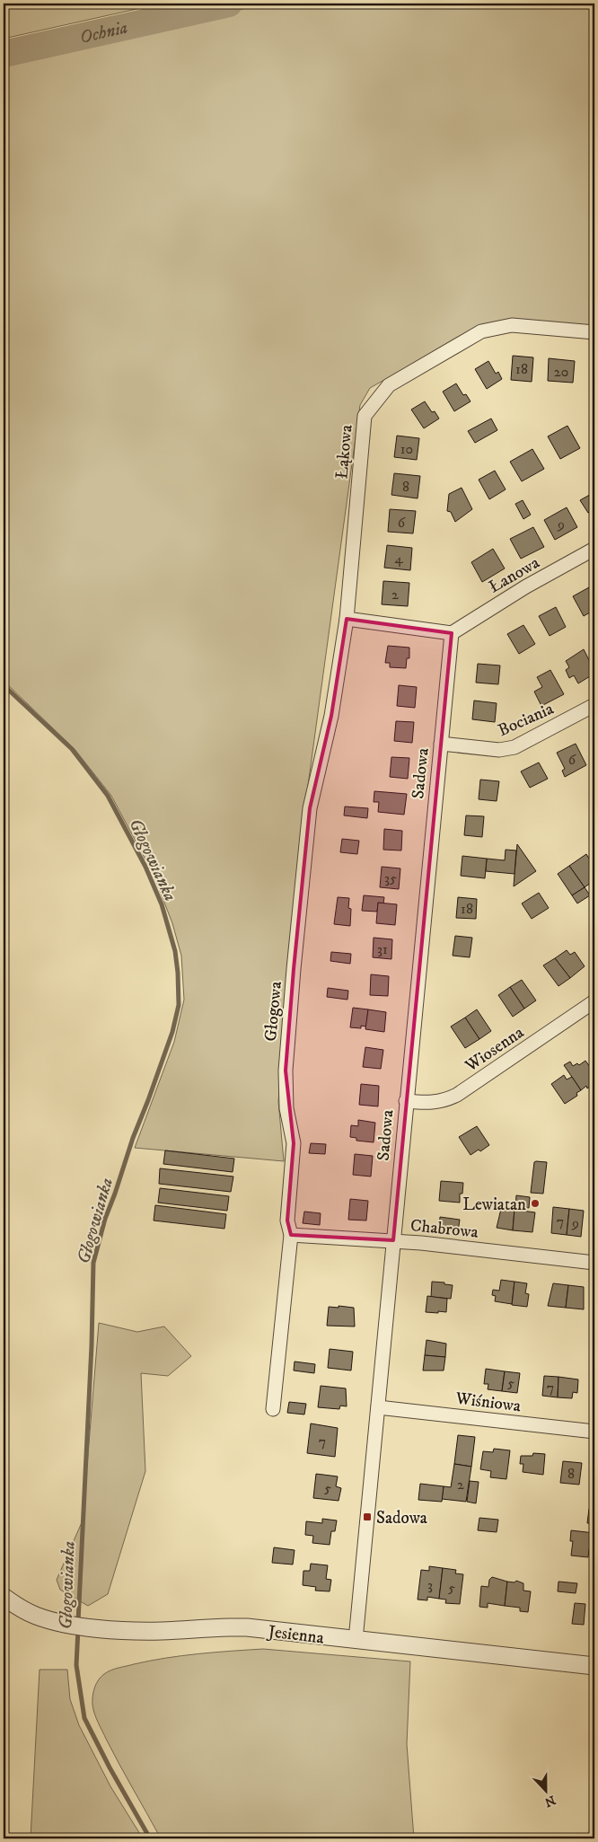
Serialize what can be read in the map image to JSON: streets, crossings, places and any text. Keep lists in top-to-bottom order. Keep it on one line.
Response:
{"streets":{"street":["Łąkowa","Łanowa","Bociania","Sadowa","Głogowa","Wiosenna","Chabrowa","Wiśniowa","Jesienna"]},"crossings":[["Łąkowa","Głogowa"],["Łanowa","Sadowa"],["Bociania","Sadowa"],["Sadowa","Wiosenna"],["Sadowa","Chabrowa"],["Sadowa","Wiśniowa"],["Sadowa","Jesienna"],["Głogowa","Chabrowa"]],"water":["Ochnia","Głogowianka"],"places":{"other":["Lewiatan"],"transit":["Sadowa"]},"house_numbers":["18","20","10","8","6","9","4","2","6","35","18","31","7","9","5","7","7","8","2","5","3","5"],"north":"bottom"}
